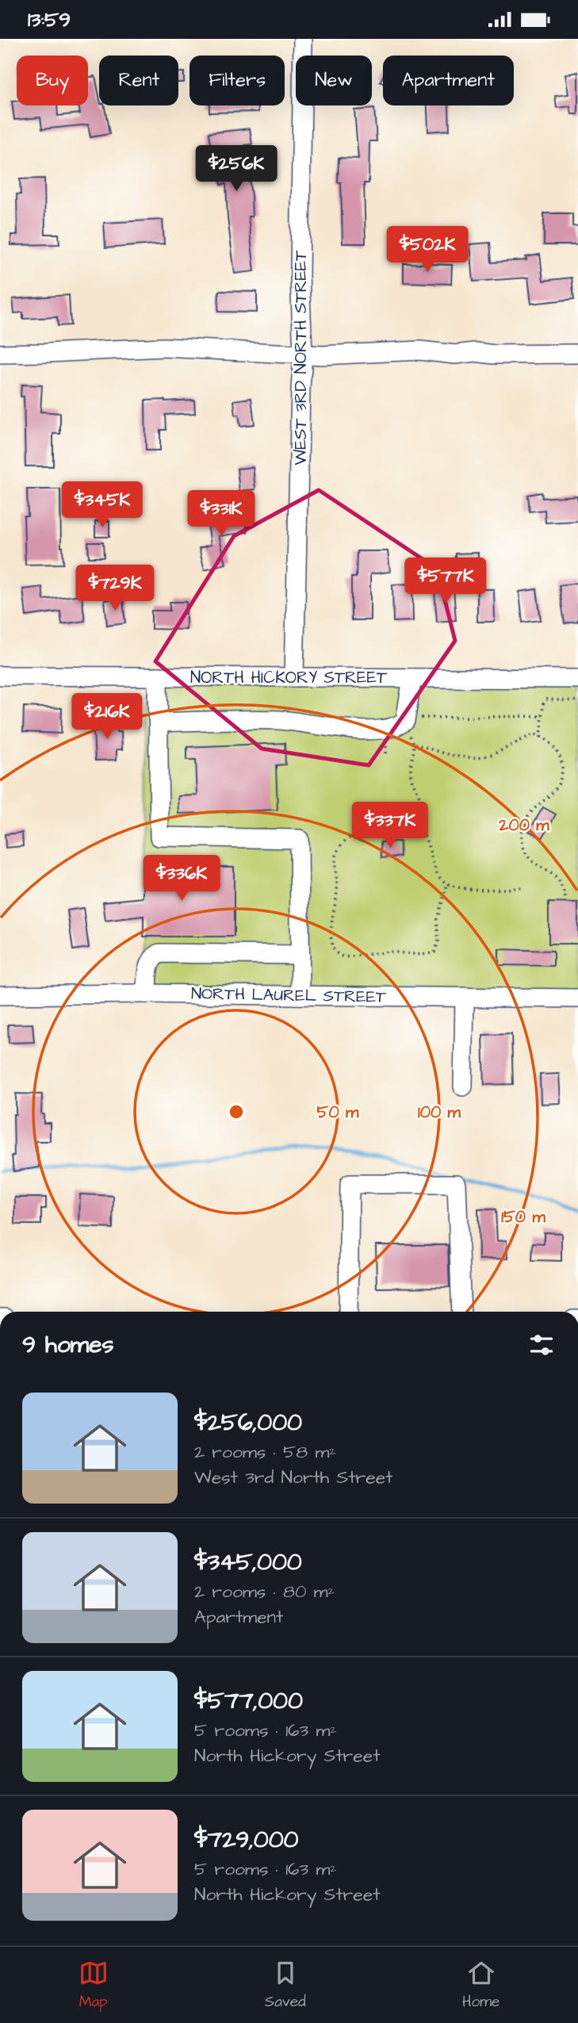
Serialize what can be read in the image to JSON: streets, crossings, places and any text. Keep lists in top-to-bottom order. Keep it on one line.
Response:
{"streets":{"street":["WEST 3RD NORTH STREET","NORTH HICKORY STREET","NORTH LAUREL STREET"]},"crossings":[["WEST 3RD NORTH STREET","NORTH HICKORY STREET"]],"page":{"status":"13:59","chip":["Buy","Rent","Filters","New","Apartment"],"price":["$256K","$502K","$345K","$331K","$577K","$729K","$216K","$337K","$336K"],"heading":"9 homes","list":[{"name":"$256,000","note":"2 rooms · 58 m² · West 3rd North Street"},{"name":"$345,000","note":"2 rooms · 80 m² · Apartment"},{"name":"$577,000","note":"5 rooms · 163 m² · North Hickory Street"},{"name":"$729,000","note":"5 rooms · 163 m² · North Hickory Street"}],"tabs":["Map","Saved","Home"]},"rings":["200 m","50 m","100 m","150 m"]}
